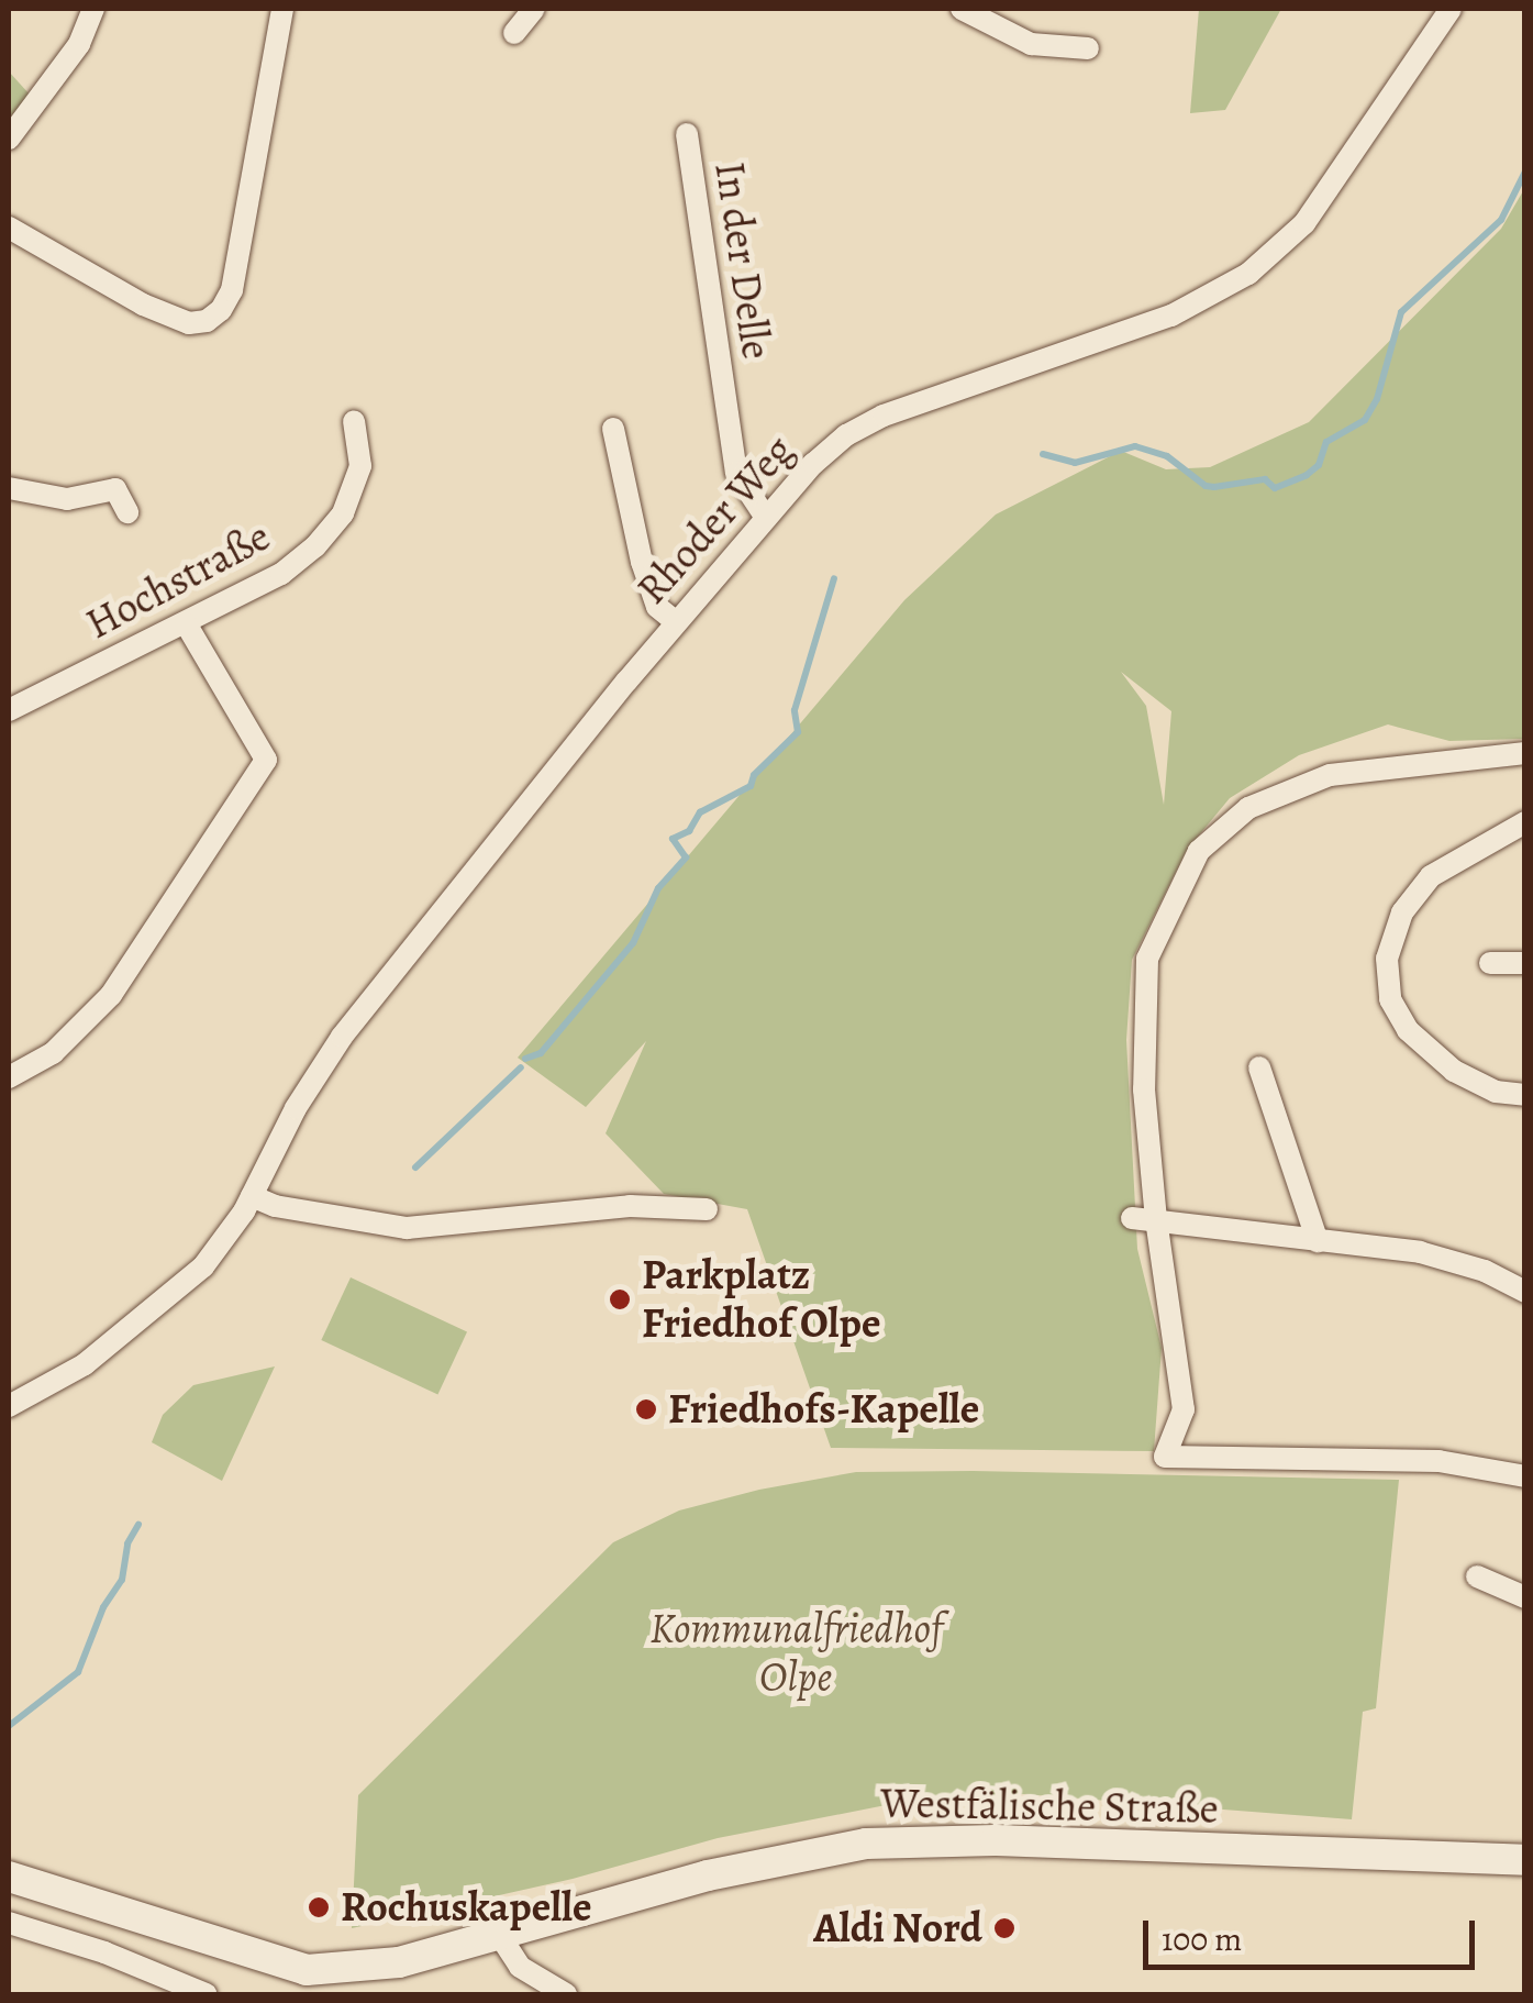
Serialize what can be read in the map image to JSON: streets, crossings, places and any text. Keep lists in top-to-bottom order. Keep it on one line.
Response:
{"streets":{"street":["In der Delle","Rhoder Weg","Hochstraße","Westfälische Straße"]},"crossings":[["In der Delle","Rhoder Weg"]],"parks":["Kommunalfriedhof Olpe"],"places":["Parkplatz Friedhof Olpe","Friedhofs-Kapelle","Rochuskapelle","Aldi Nord"],"scale_bar":"100 m"}
